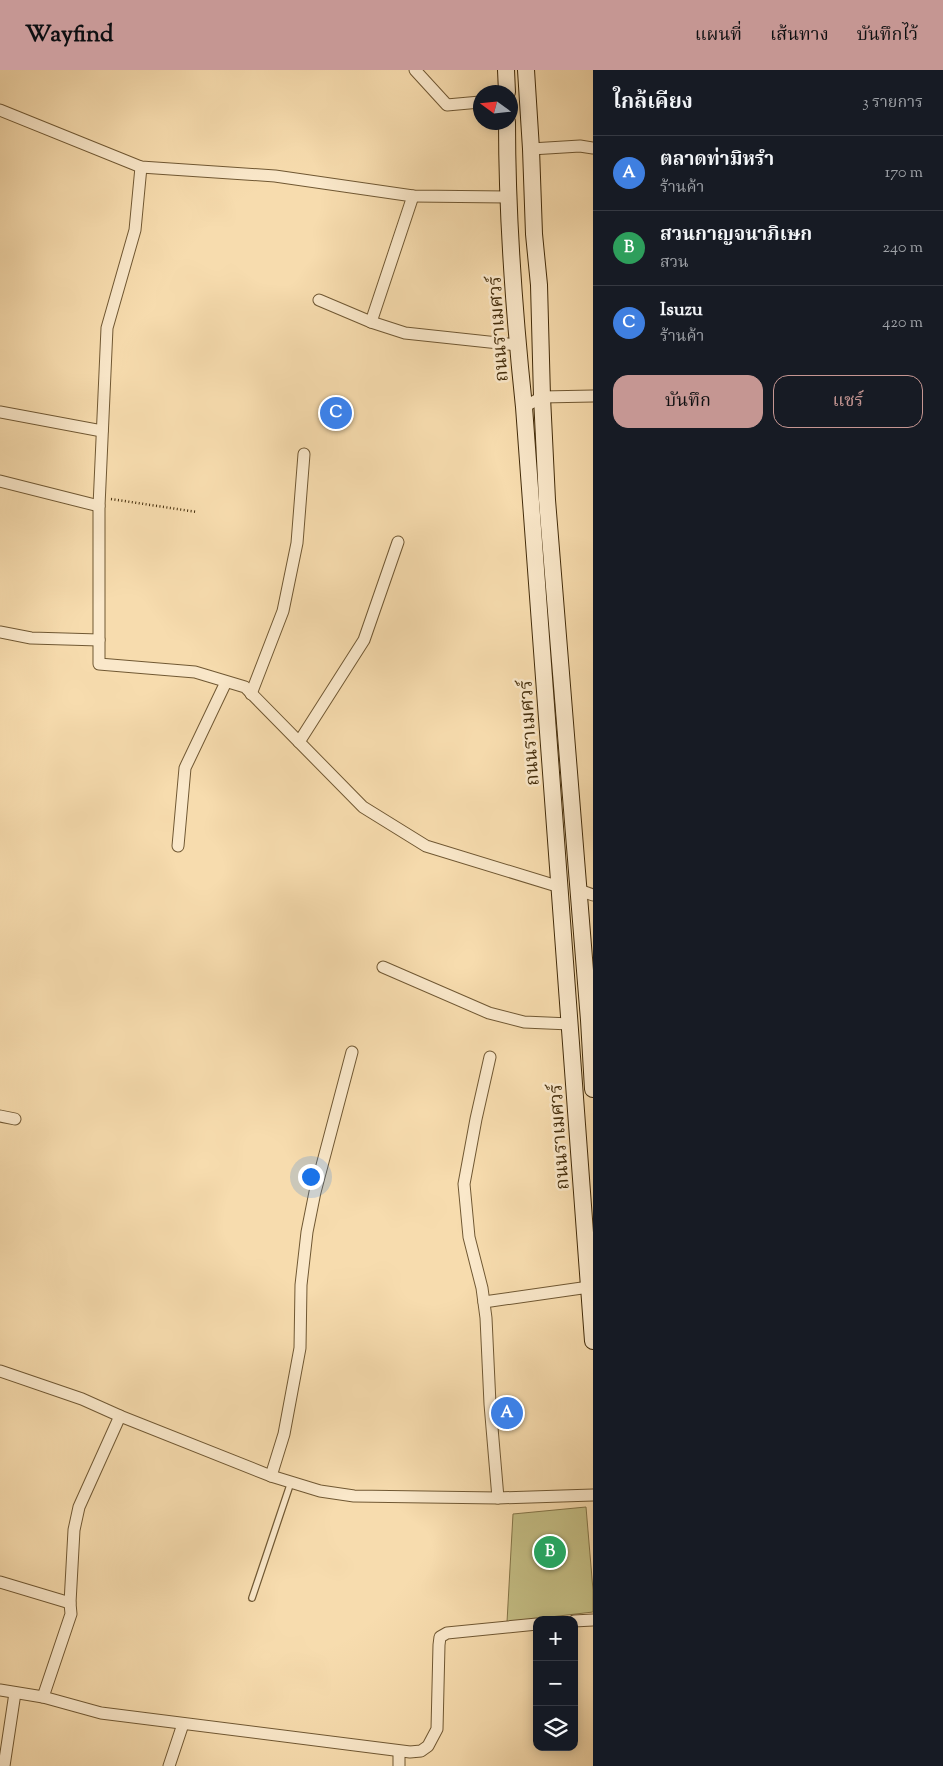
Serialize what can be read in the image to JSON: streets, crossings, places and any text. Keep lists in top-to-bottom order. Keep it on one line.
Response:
{"streets":{"main road":["ถนนราเมศวร์"]},"north":"left","page":{"header":"Wayfind","nav":["แผนที่","เส้นทาง","บันทึกไว้"],"heading":["ใกล้เคียง","3 รายการ"],"list":[{"mark":"A","name":"ตลาดท่ามิหรำ","note":"ร้านค้า","value":"170 m"},{"mark":"B","name":"สวนกาญจนาภิเษก","note":"สวน","value":"240 m"},{"mark":"C","name":"Isuzu","note":"ร้านค้า","value":"420 m"}],"buttons":["บันทึก","แชร์"],"pins":["C","A","B"],"map_buttons":["+","−"]}}
